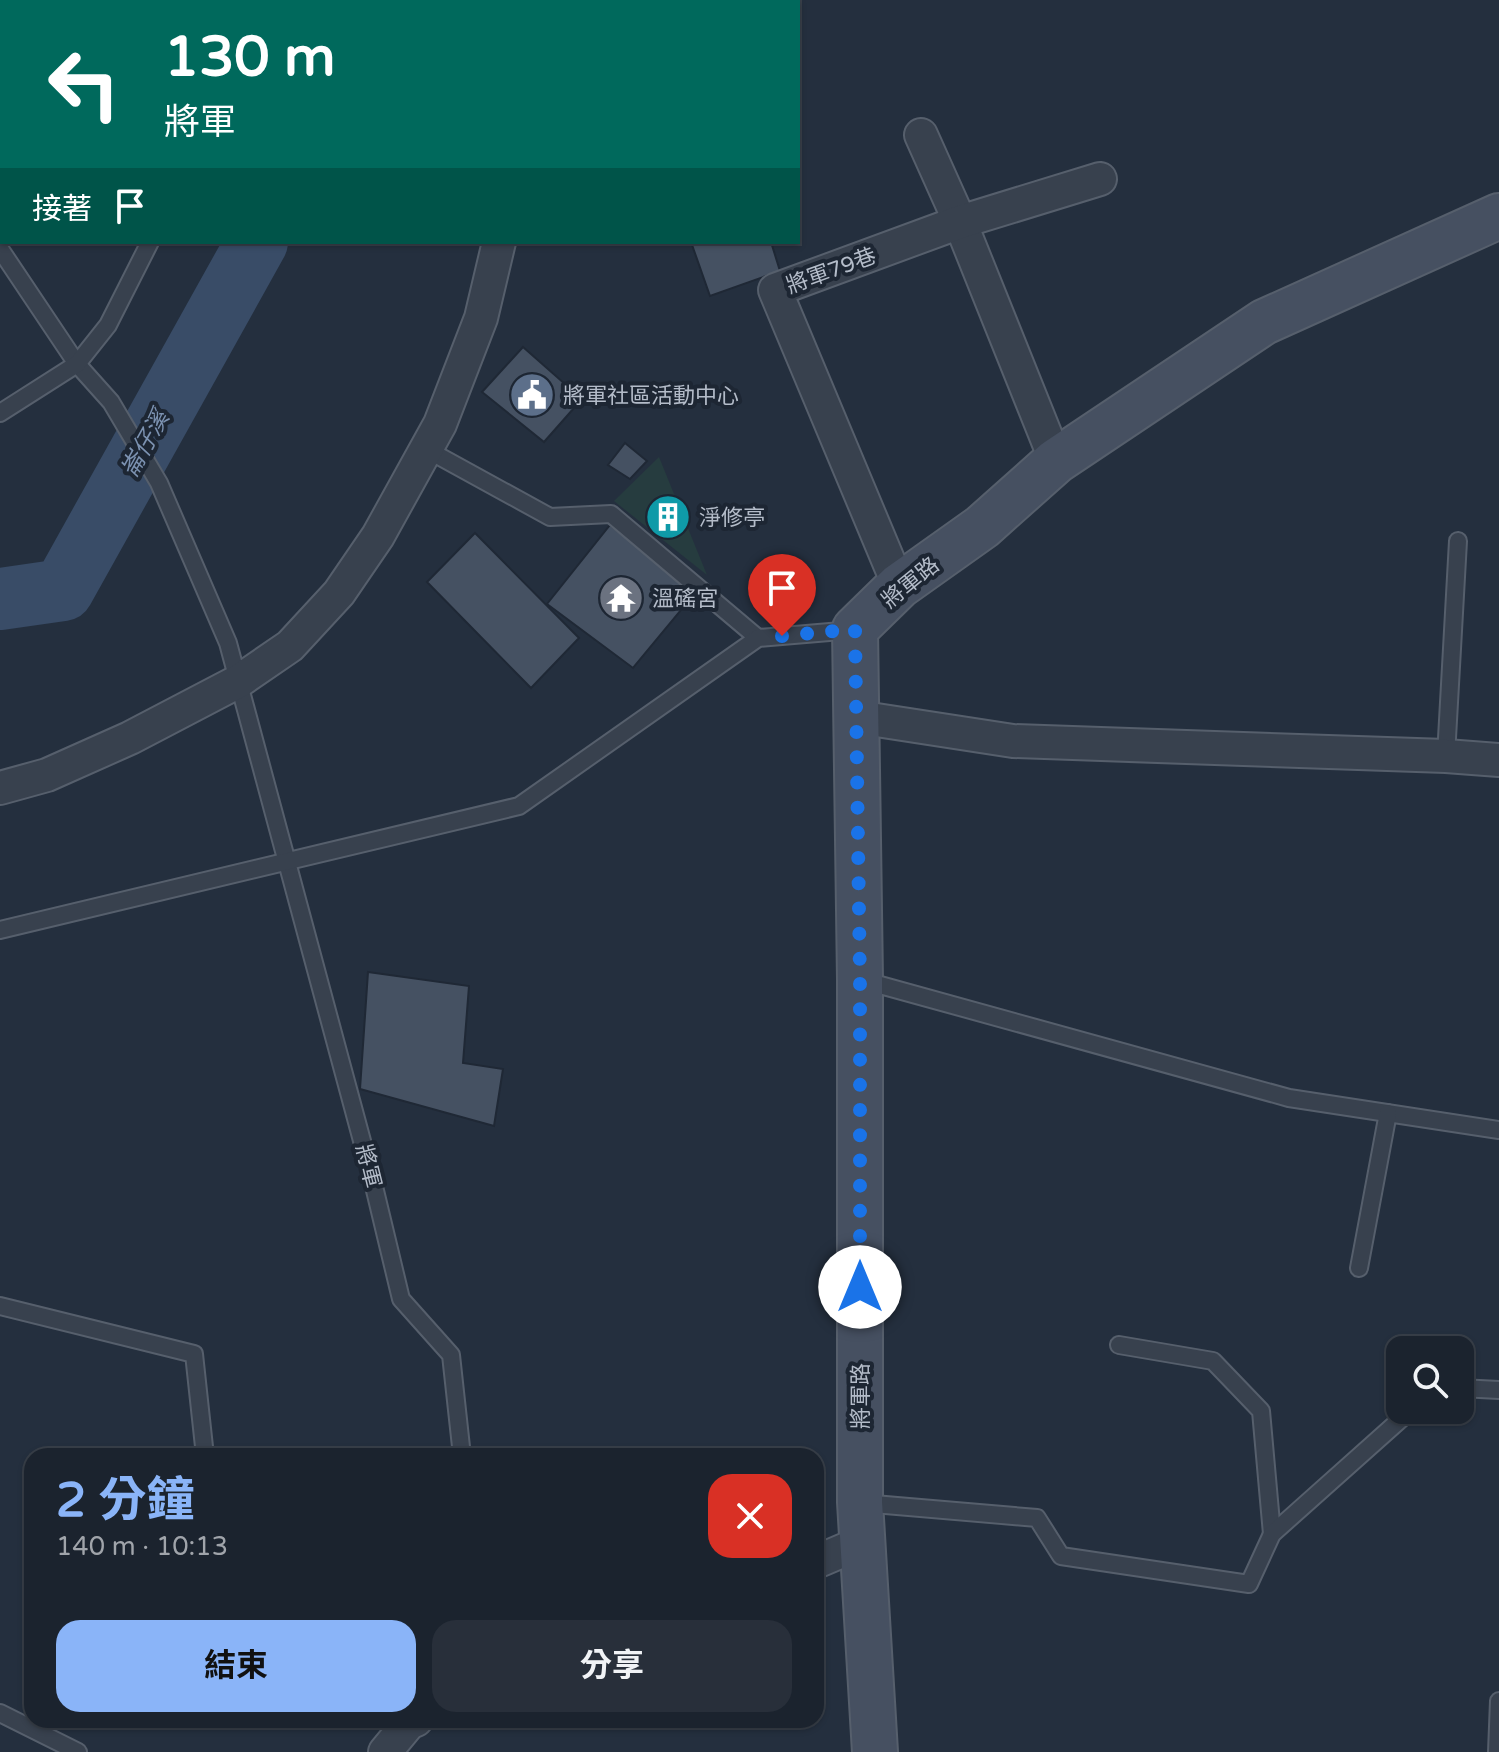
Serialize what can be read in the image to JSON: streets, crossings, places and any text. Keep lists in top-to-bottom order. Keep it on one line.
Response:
{"streets":{"main road":["將軍路"],"street":["將軍79巷"],"lane":["將軍"]},"crossings":[["將軍79巷","將軍路"]],"water":["崙仔溪"],"places":{"public building":["將軍社區活動中心"],"building":["淨修亭"],"temple":["溫磘宮"]},"page":{"turn":["130 m","將軍"],"then":"接著","heading":["2 分鐘","140 m · 10:13"],"buttons":["結束","分享"]}}
